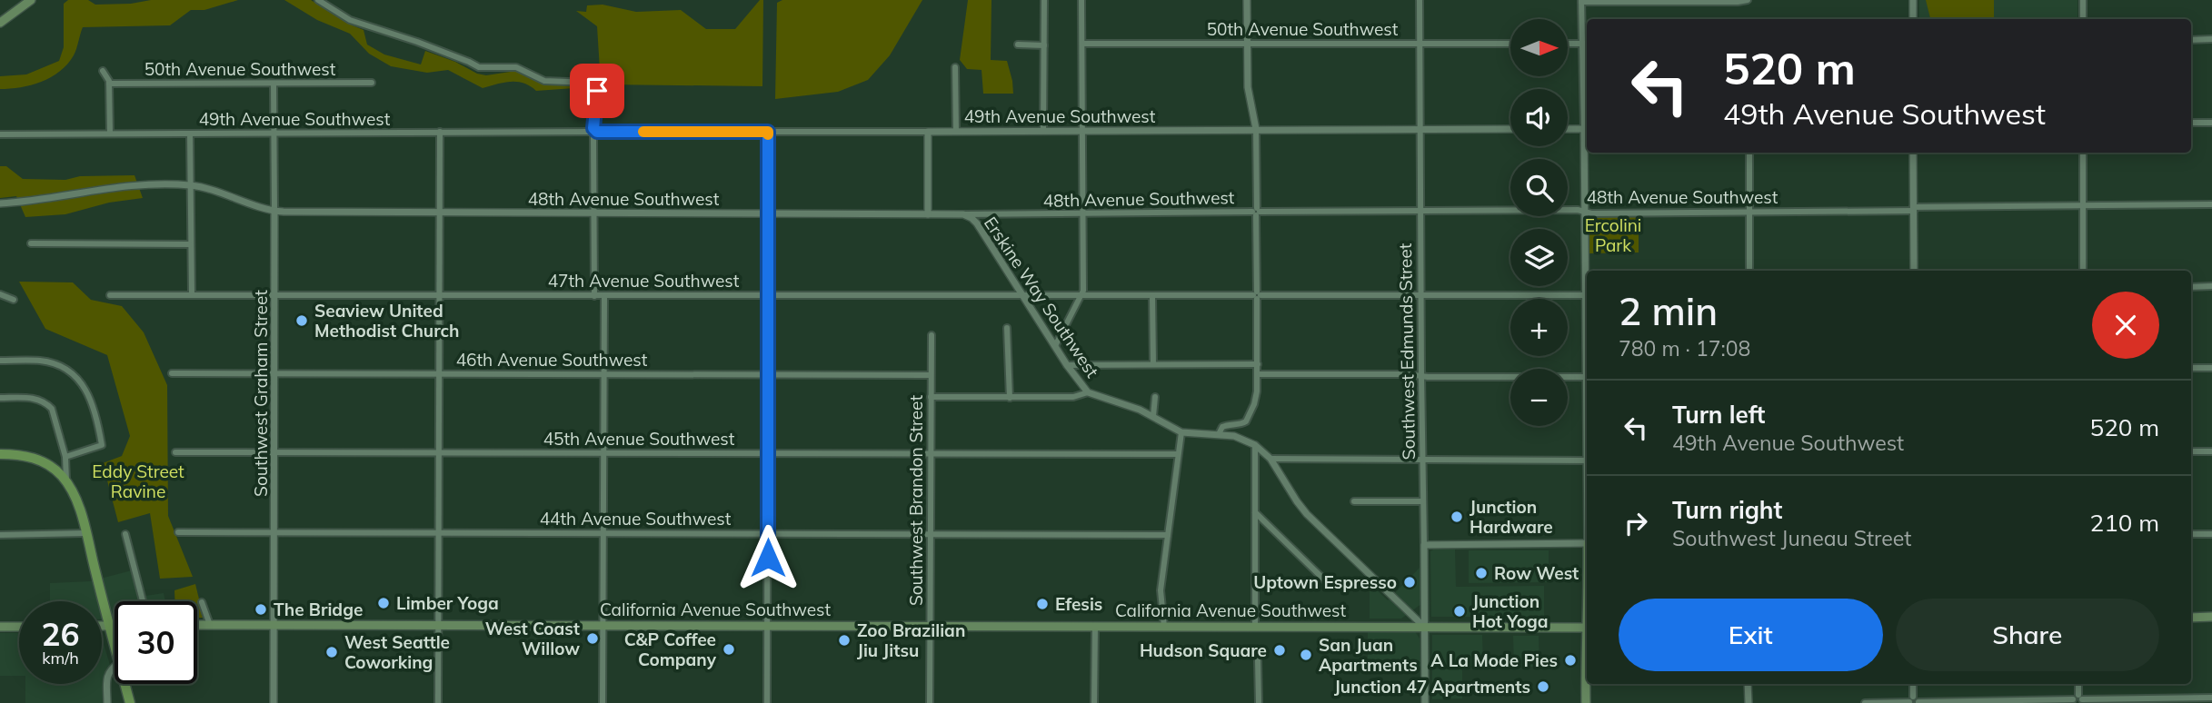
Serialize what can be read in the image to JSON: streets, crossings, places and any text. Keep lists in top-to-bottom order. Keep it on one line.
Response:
{"streets":{"main road":["California Avenue Southwest"],"street":["50th Avenue Southwest","49th Avenue Southwest","48th Avenue Southwest","47th Avenue Southwest","Erskine Way Southwest","Southwest Edmunds Street","46th Avenue Southwest","Southwest Graham Street","45th Avenue Southwest","Southwest Brandon Street","44th Avenue Southwest"]},"crossings":[["50th Avenue Southwest","Southwest Edmunds Street"],["50th Avenue Southwest","Southwest Graham Street"],["49th Avenue Southwest","Southwest Edmunds Street"],["49th Avenue Southwest","Southwest Graham Street"],["48th Avenue Southwest","Erskine Way Southwest"],["48th Avenue Southwest","Southwest Edmunds Street"],["48th Avenue Southwest","Southwest Graham Street"],["47th Avenue Southwest","Erskine Way Southwest"],["47th Avenue Southwest","Southwest Edmunds Street"],["47th Avenue Southwest","Southwest Graham Street"],["Erskine Way Southwest","Southwest Edmunds Street"],["Erskine Way Southwest","California Avenue Southwest"],["Southwest Edmunds Street","California Avenue Southwest"],["46th Avenue Southwest","Southwest Graham Street"],["46th Avenue Southwest","Southwest Brandon Street"],["Southwest Graham Street","45th Avenue Southwest"],["Southwest Graham Street","44th Avenue Southwest"],["Southwest Graham Street","California Avenue Southwest"],["45th Avenue Southwest","Southwest Brandon Street"],["Southwest Brandon Street","44th Avenue Southwest"],["Southwest Brandon Street","California Avenue Southwest"]],"parks":["Ercolini Park","Eddy Street Ravine"],"places":["Seaview United Methodist Church","Junction Hardware","Row West","Uptown Espresso","Limber Yoga","Efesis","The Bridge","Junction Hot Yoga","West Coast Willow","Zoo Brazilian Jiu Jitsu","C&P Coffee Company","Hudson Square","West Seattle Coworking","San Juan Apartments","A La Mode Pies","Junction 47 Apartments"],"north":"right","page":{"map_buttons":["+","−"],"turn":["520 m","49th Avenue Southwest"],"heading":["2 min","780 m · 17:08"],"list":[{"name":"Turn left","note":"49th Avenue Southwest","value":"520 m"},{"name":"Turn right","note":"Southwest Juneau Street","value":"210 m"}],"buttons":["Exit","Share"],"speed":"26 km/h","limit":"30"}}
